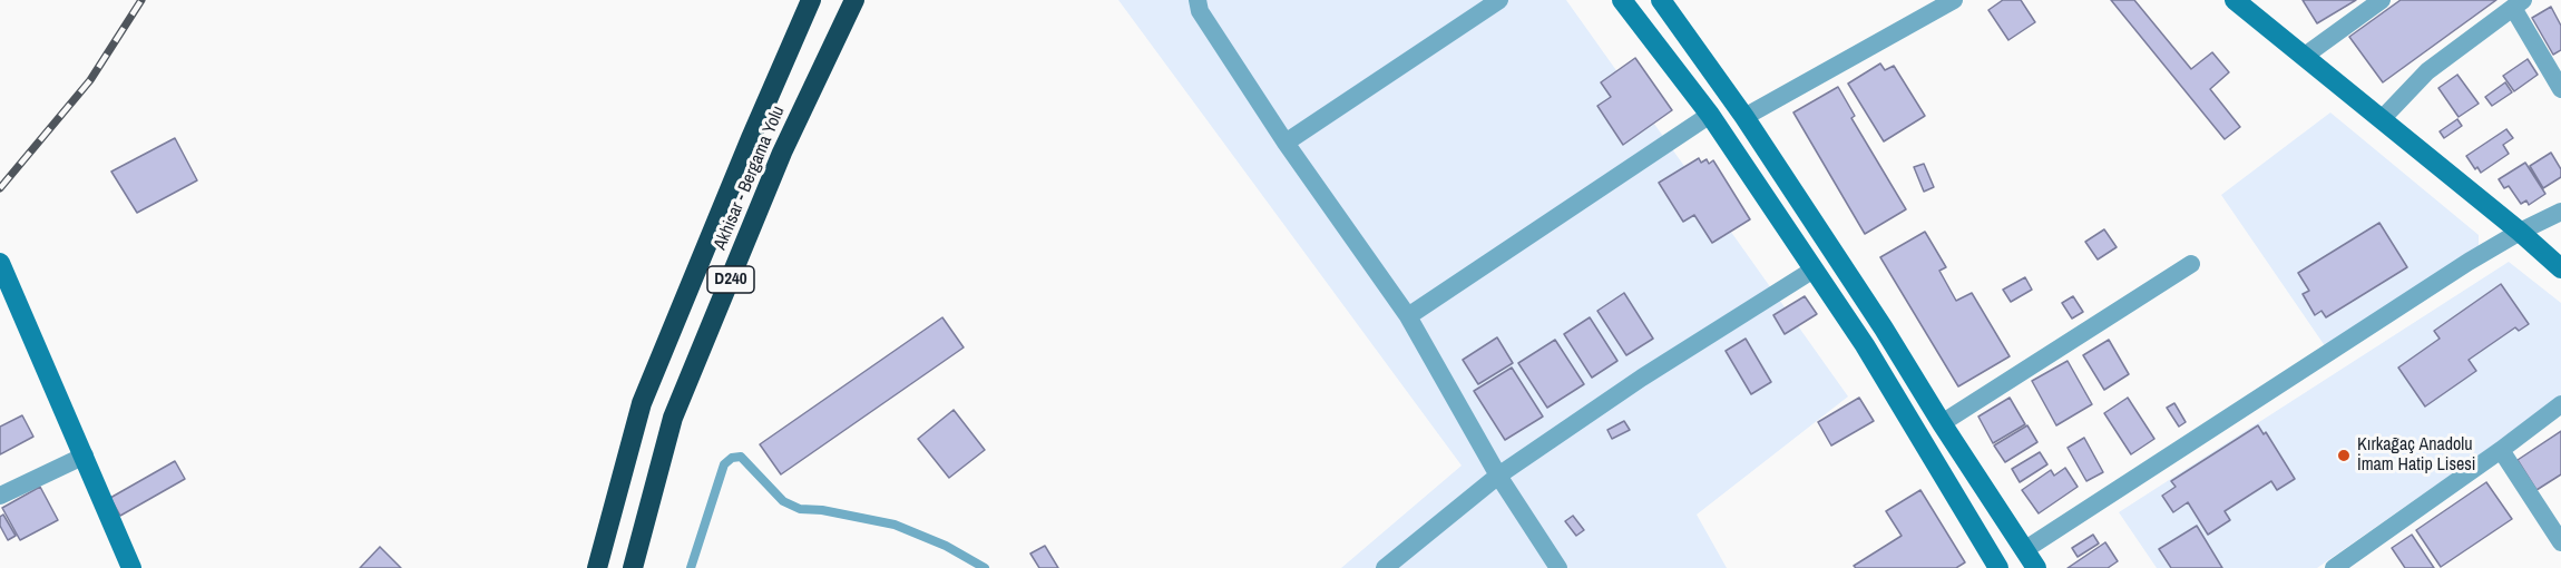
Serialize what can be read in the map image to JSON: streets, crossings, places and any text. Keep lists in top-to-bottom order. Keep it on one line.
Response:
{"streets":{"highway":["Akhisar - Bergama Yolu","D240"]},"places":["Kırkağaç Anadolu İmam Hatip Lisesi"]}
